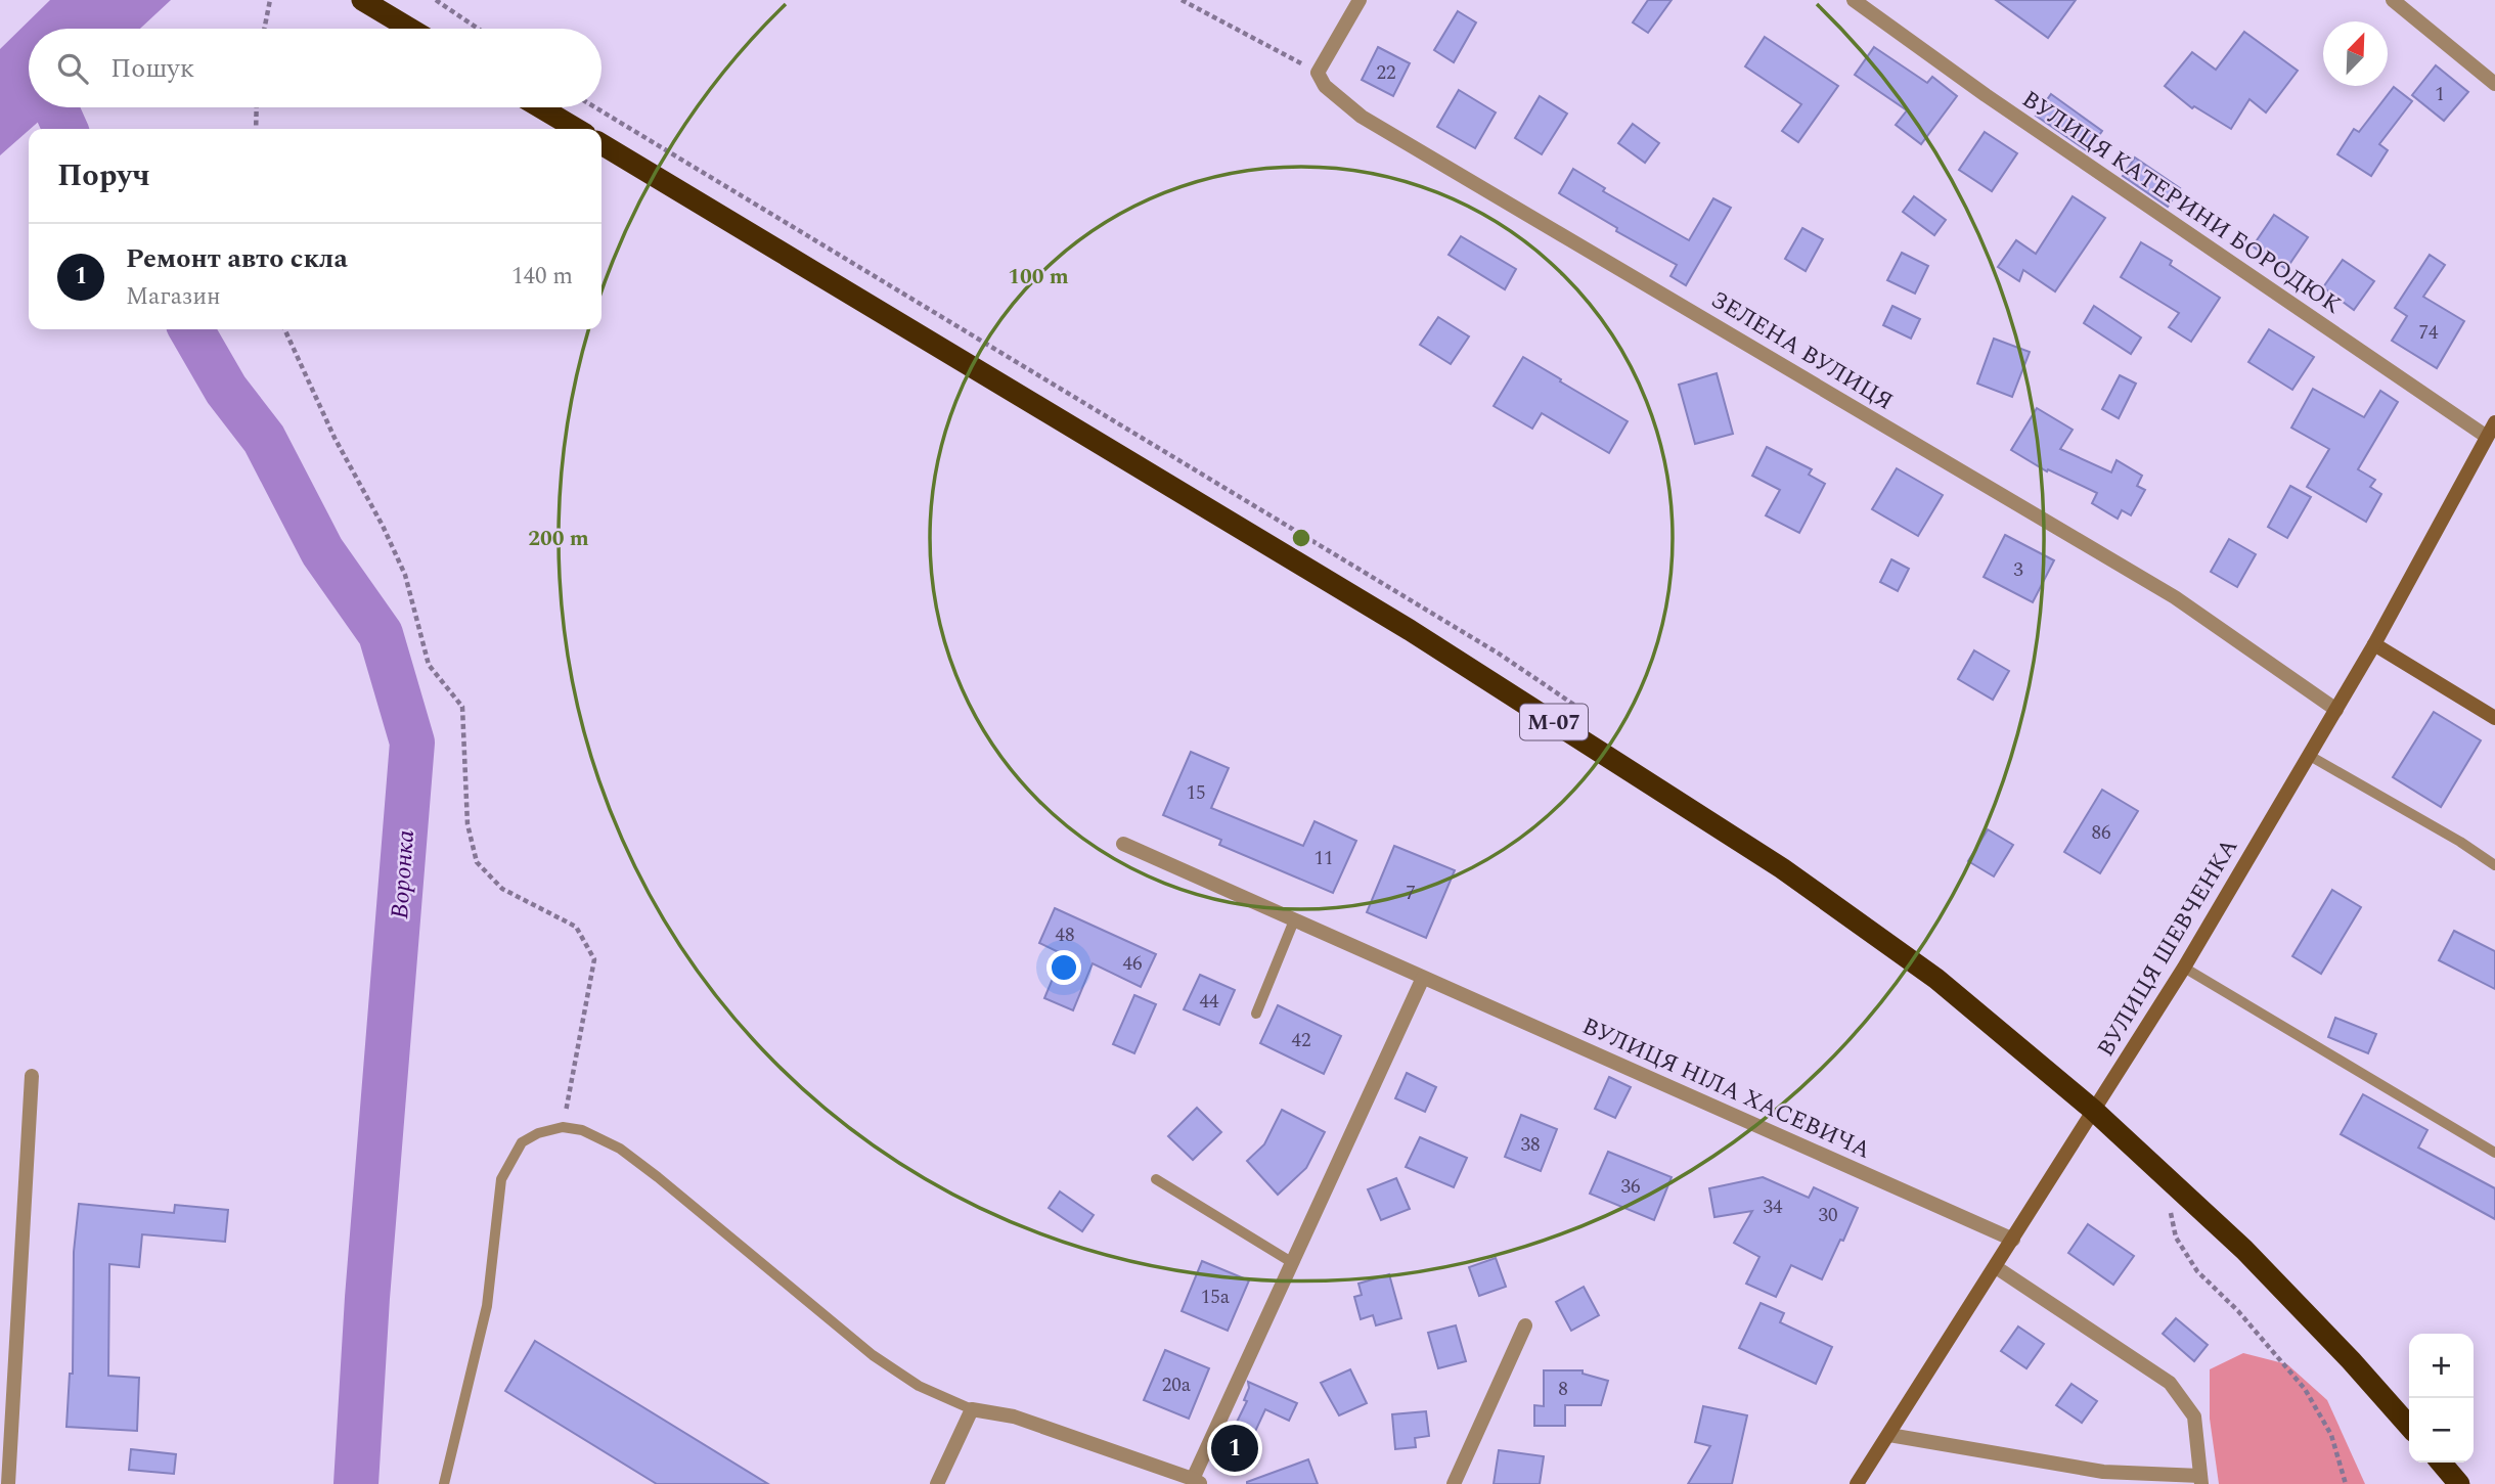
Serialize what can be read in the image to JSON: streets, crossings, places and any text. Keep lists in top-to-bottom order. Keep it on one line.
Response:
{"streets":{"highway":["М-07"],"street":["ВУЛИЦЯ КАТЕРИНИ БОРОДЮК","ЗЕЛЕНА ВУЛИЦЯ","ВУЛИЦЯ ШЕВЧЕНКА","ВУЛИЦЯ НІЛА ХАСЕВИЧА"]},"crossings":[["ВУЛИЦЯ КАТЕРИНИ БОРОДЮК","ВУЛИЦЯ ШЕВЧЕНКА"],["ЗЕЛЕНА ВУЛИЦЯ","ВУЛИЦЯ ШЕВЧЕНКА"],["М-07","ВУЛИЦЯ ШЕВЧЕНКА"],["ВУЛИЦЯ ШЕВЧЕНКА","ВУЛИЦЯ НІЛА ХАСЕВИЧА"]],"water":["Воронка"],"house_numbers":["22","1","74","3","15","86","11","7","48","46","44","42","38","36","34","30","15а","20а","8"],"north":"top right","page":{"search":"Пошук","heading":"Поруч","list":[{"mark":"1","name":"Ремонт авто скла","note":"Магазин","value":"140 m"}],"map_buttons":["+","−"],"pins":"1"},"rings":["100 m","200 m"]}
